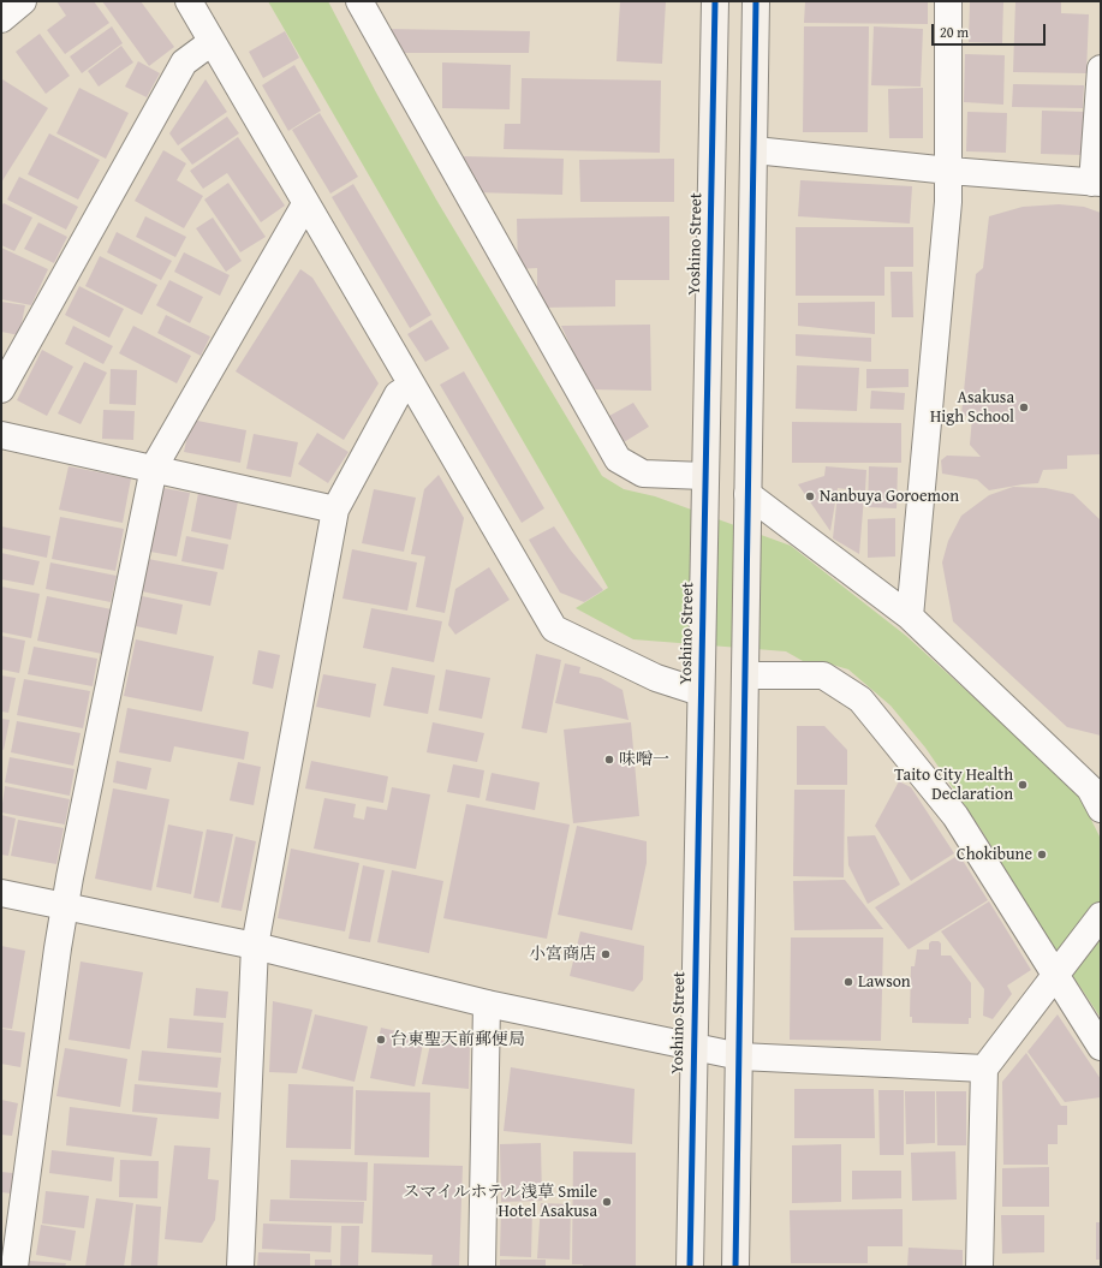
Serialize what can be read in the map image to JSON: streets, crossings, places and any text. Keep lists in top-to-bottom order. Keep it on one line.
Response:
{"streets":{"main road":["Yoshino Street"]},"places":["Asakusa High School","Nanbuya Goroemon","味噌一","Taito City Health Declaration","Chokibune","小宮商店","Lawson","台東聖天前郵便局","スマイルホテル浅草 Smile Hotel Asakusa"],"scale_bar":"20 m"}
